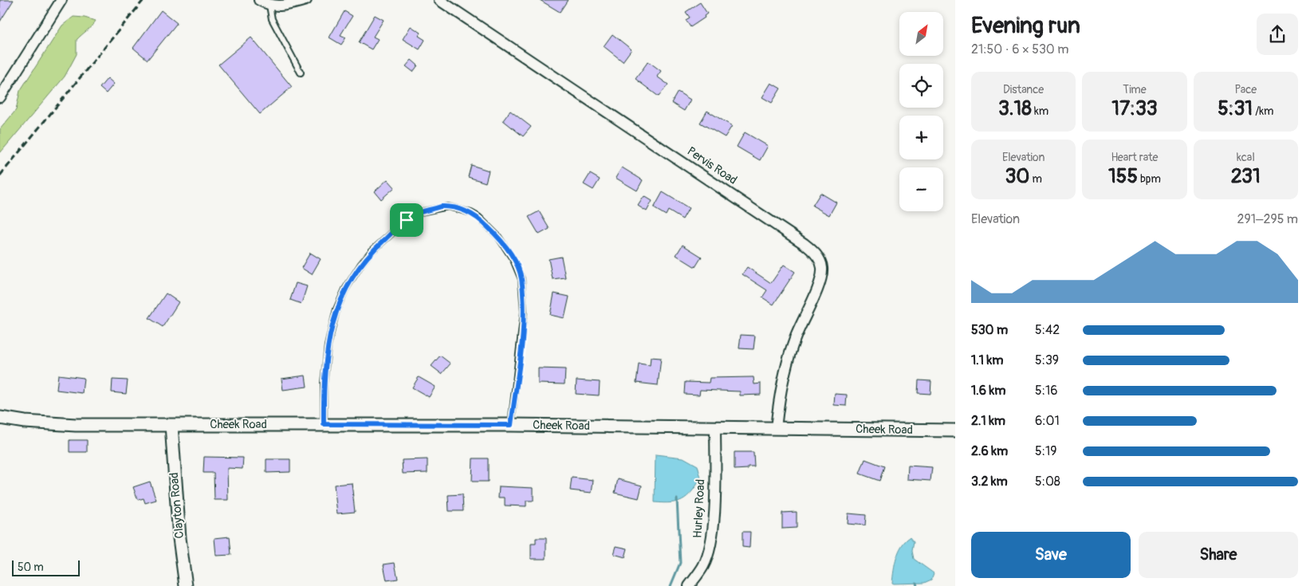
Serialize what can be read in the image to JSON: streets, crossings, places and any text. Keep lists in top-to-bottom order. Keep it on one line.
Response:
{"streets":{"street":["Pervis Road","Cheek Road","Clayton Road","Hurley Road"]},"crossings":[["Pervis Road","Cheek Road"],["Cheek Road","Clayton Road"],["Cheek Road","Hurley Road"]],"scale_bar":"50 m","north":"top right","page":{"heading":["Evening run","21:50 · 6 × 530 m"],"map_buttons":["+","−"],"stats":[["Distance","3.18 km"],["Time","17:33"],["Pace","5:31 /km"],["Elevation","30 m"],["Heart rate","155 bpm"],["kcal","231"]],"chart":["Elevation","291–295 m"],"list":[{"name":"530 m","note":"5:42"},{"name":"1.1 km","note":"5:39"},{"name":"1.6 km","note":"5:16"},{"name":"2.1 km","note":"6:01"},{"name":"2.6 km","note":"5:19"},{"name":"3.2 km","note":"5:08"}],"buttons":["Save","Share"],"scale":"50 m"}}
